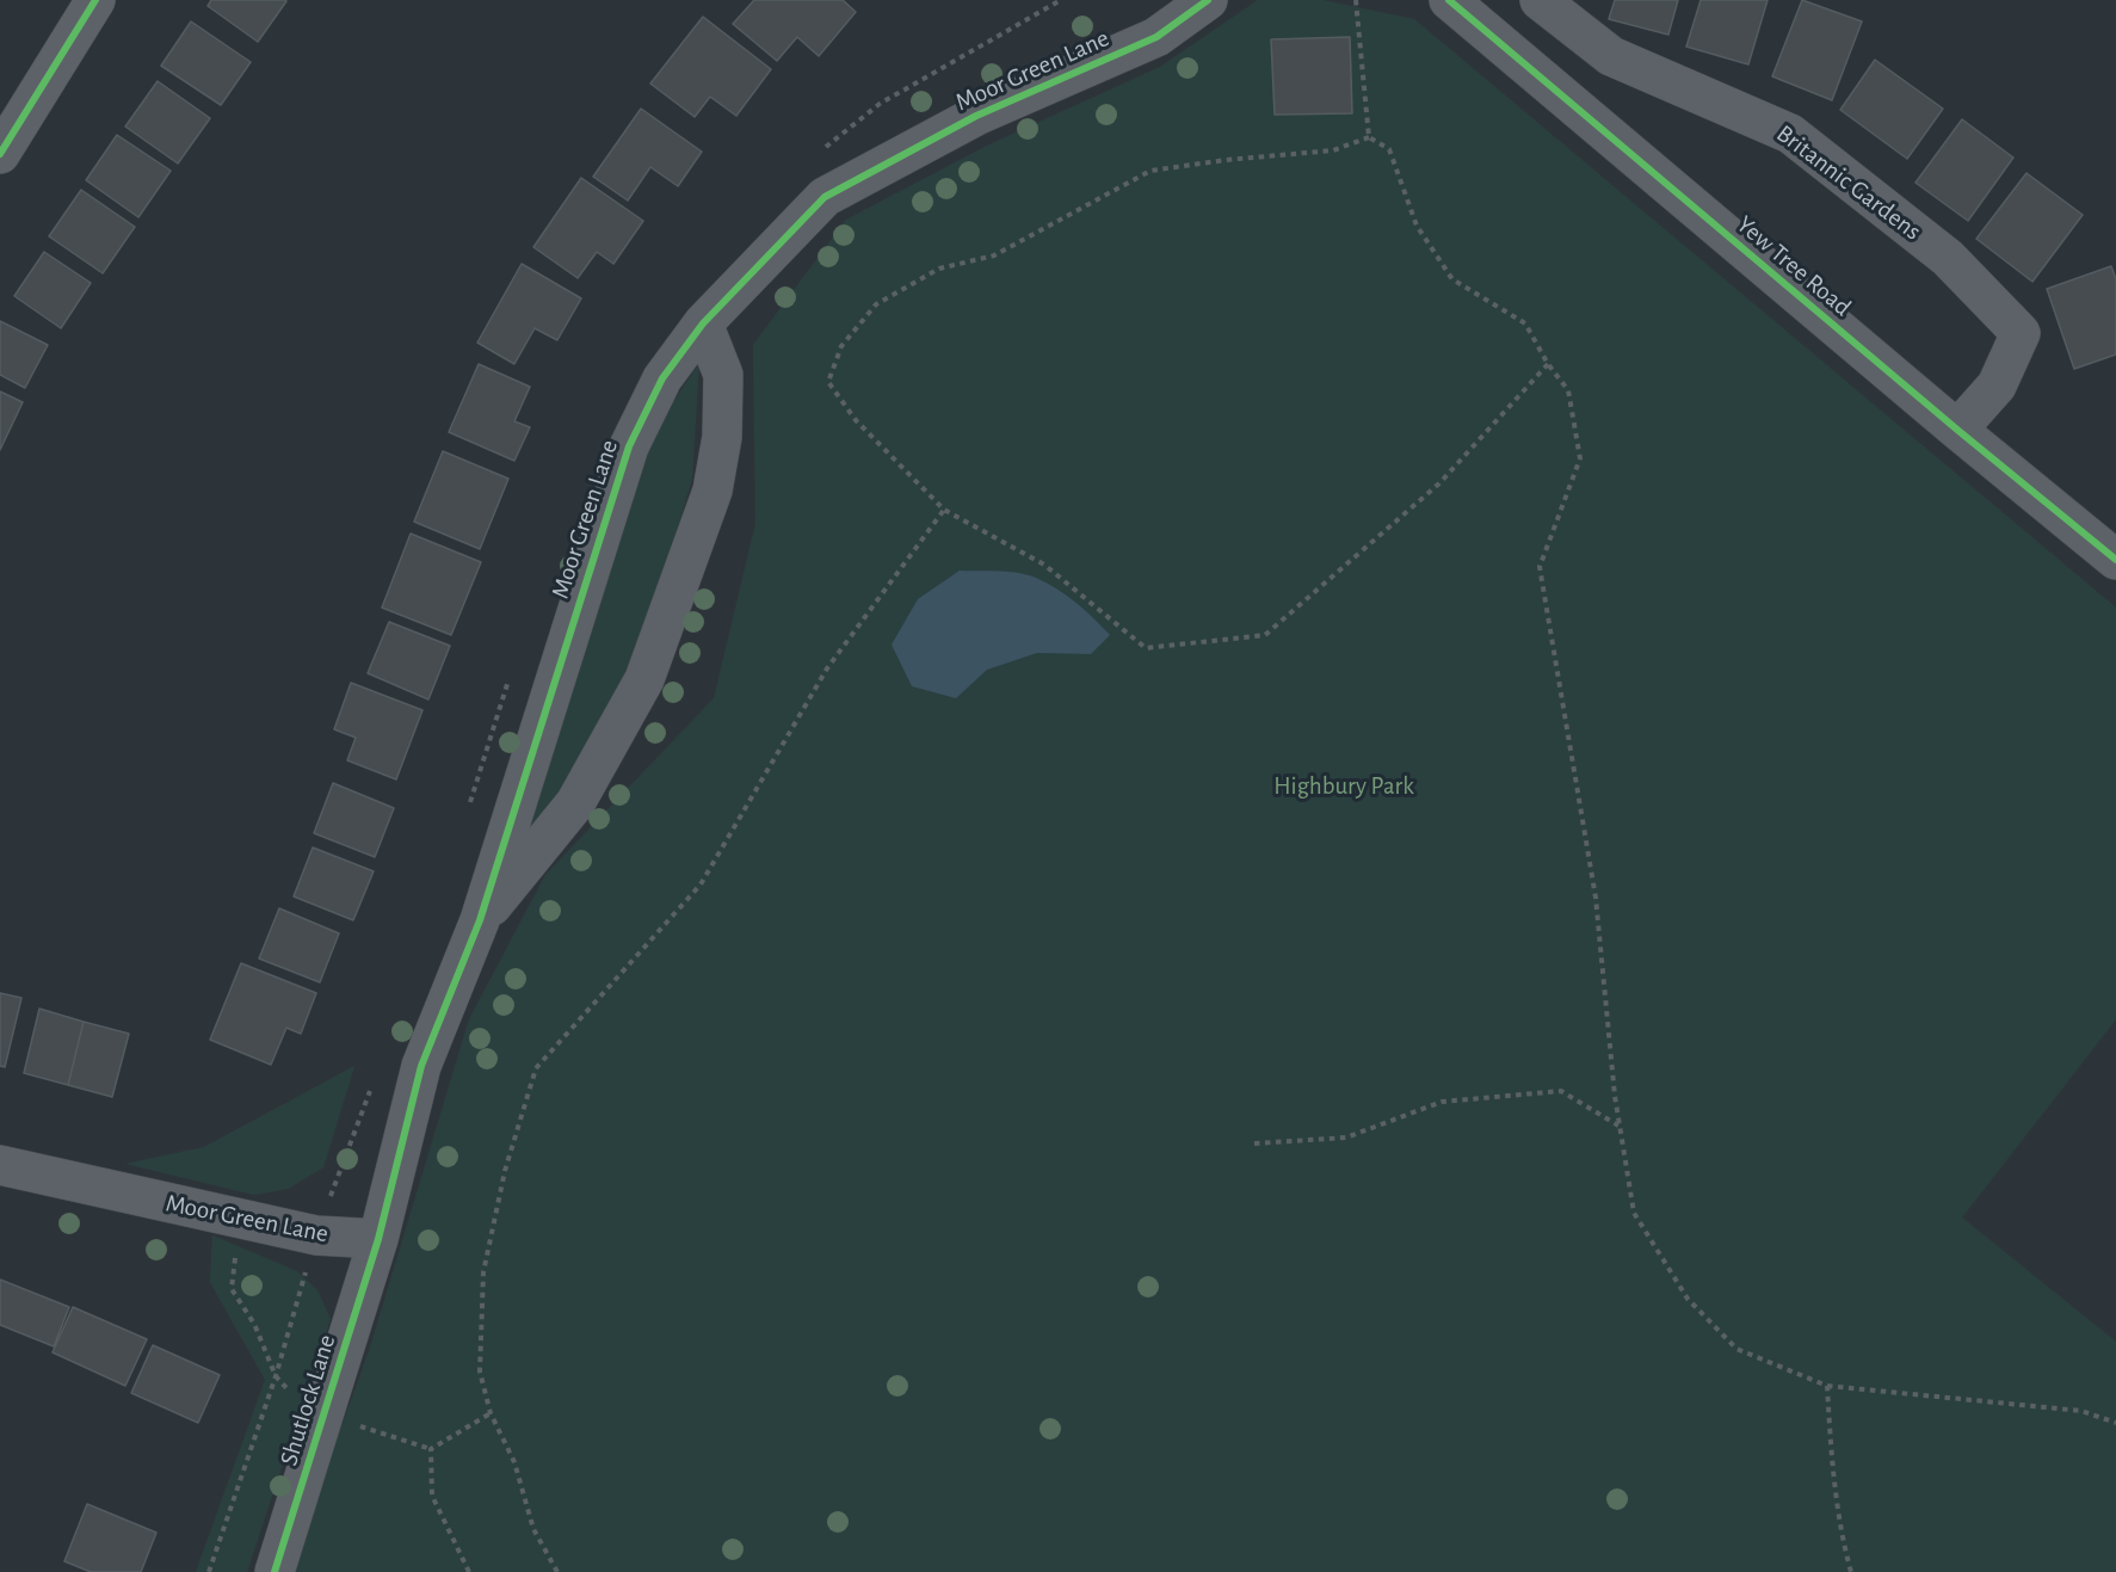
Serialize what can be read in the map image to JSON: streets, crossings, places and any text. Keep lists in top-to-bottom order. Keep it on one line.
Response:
{"streets":{"street":["Moor Green Lane","Britannic Gardens","Yew Tree Road","Shutlock Lane"]},"crossings":[["Moor Green Lane","Shutlock Lane"],["Britannic Gardens","Yew Tree Road"]],"parks":["Highbury Park"]}
